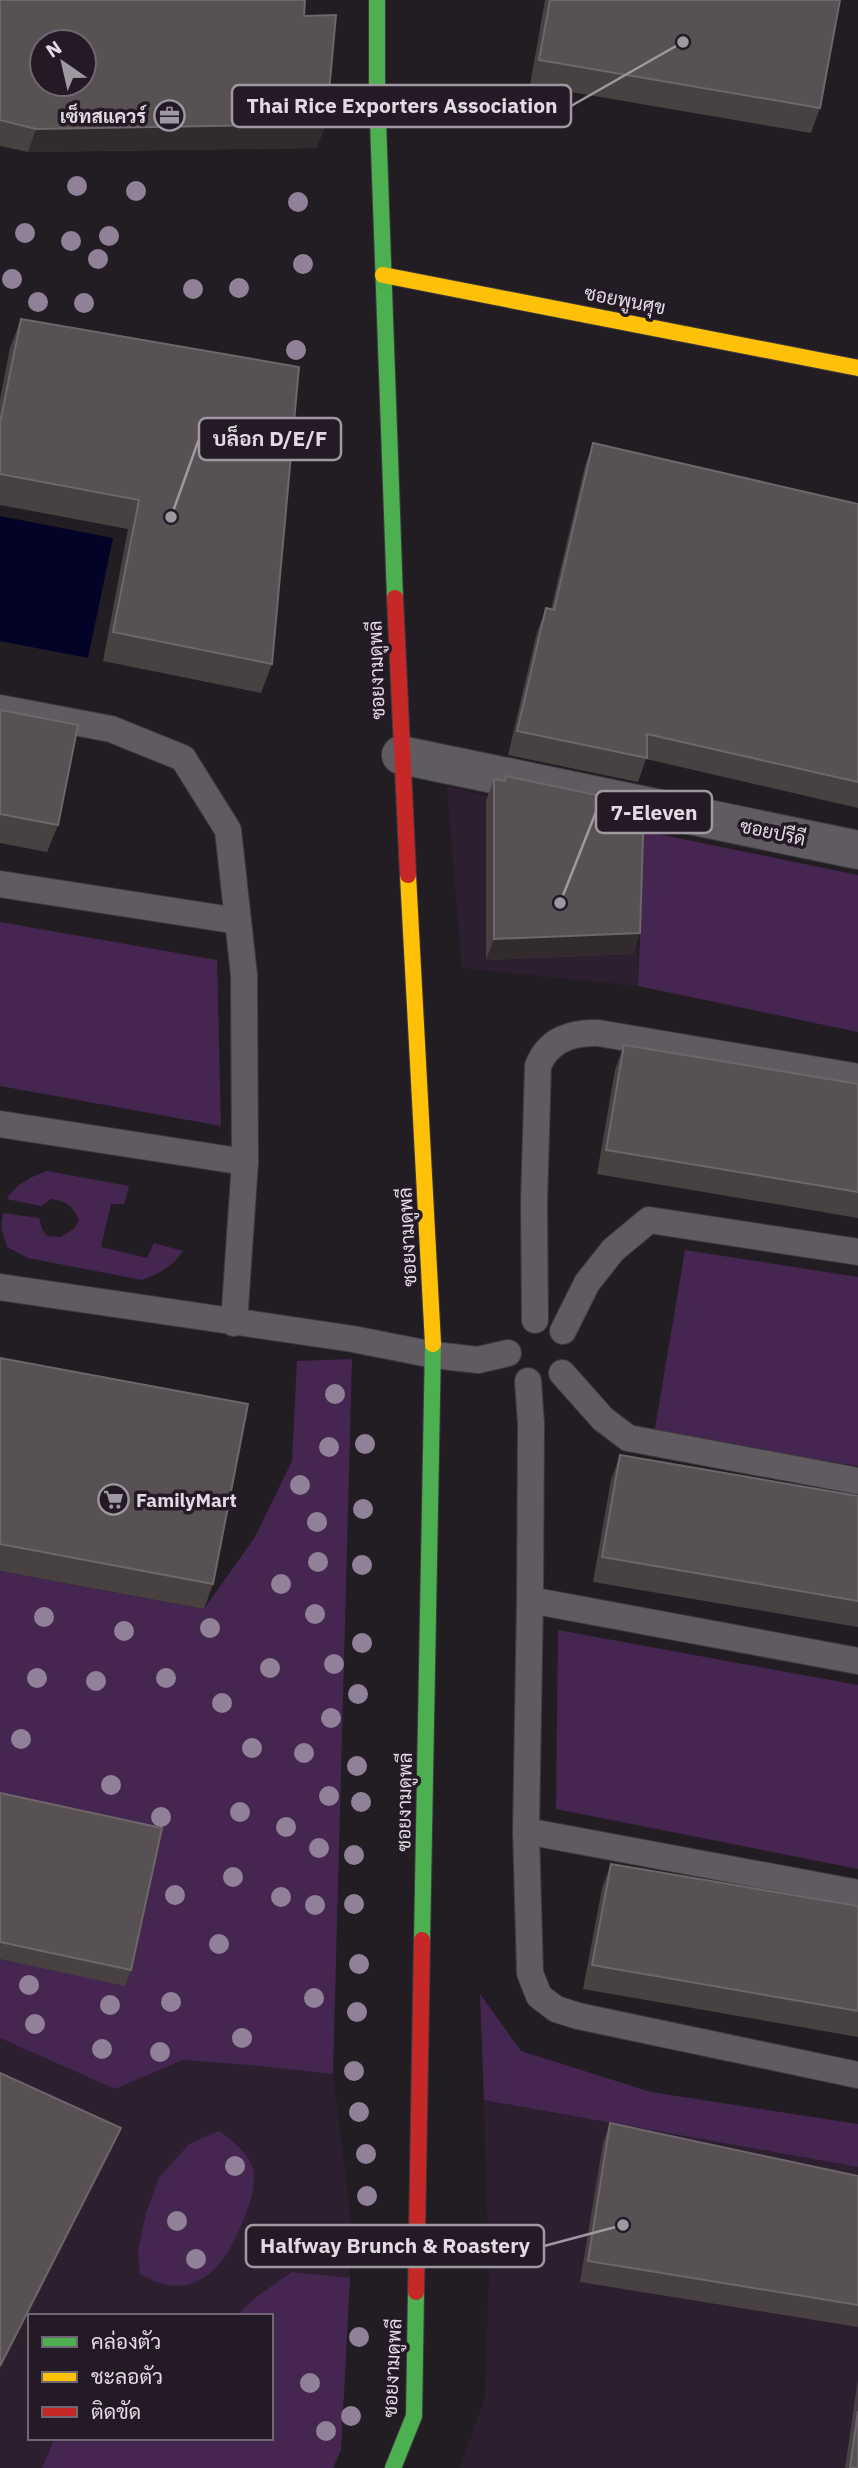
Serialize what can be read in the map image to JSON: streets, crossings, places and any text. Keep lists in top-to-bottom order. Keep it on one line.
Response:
{"streets":{"street":["ซอยพูนศุข","ซอยงามดูพลี","ซอยปรีดี"]},"crossings":[["ซอยพูนศุข","ซอยงามดูพลี"],["ซอยงามดูพลี","ซอยปรีดี"]],"places":{"other":["Thai Rice Exporters Association","บล็อก D/E/F","7-Eleven","Halfway Brunch & Roastery"],"office":["เซ็ทสแควร์"],"supermarket":["FamilyMart"]},"legend":["คล่องตัว","ชะลอตัว","ติดขัด"],"north":"top left"}
